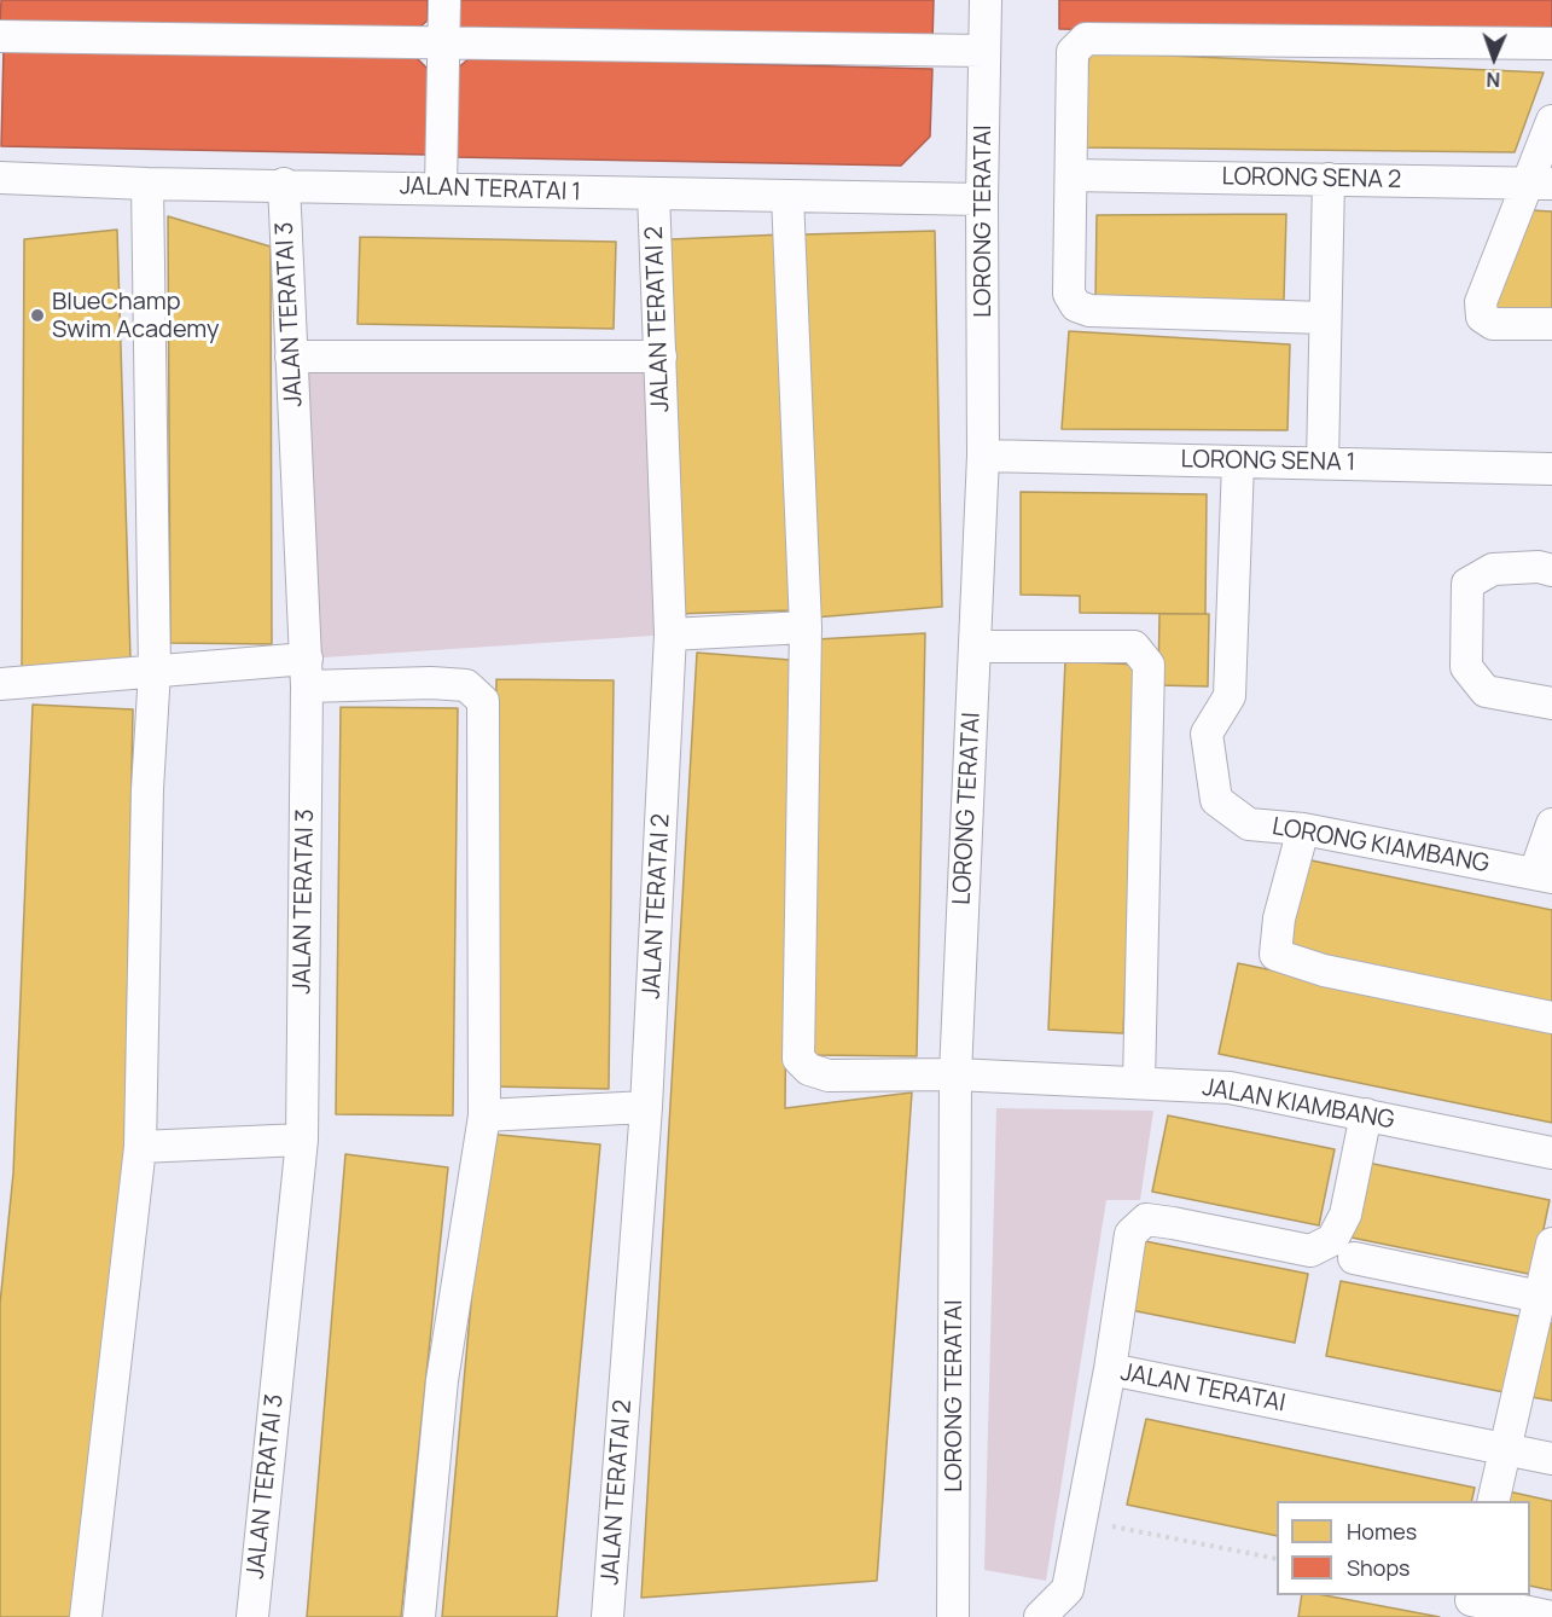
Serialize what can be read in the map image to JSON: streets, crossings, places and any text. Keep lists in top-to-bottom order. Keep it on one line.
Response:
{"streets":{"street":["LORONG SENA 2","JALAN TERATAI 1","LORONG TERATAI","JALAN TERATAI 3","JALAN TERATAI 2","LORONG SENA 1","LORONG KIAMBANG","JALAN KIAMBANG","JALAN TERATAI"]},"crossings":[["JALAN TERATAI 1","LORONG TERATAI"],["JALAN TERATAI 1","JALAN TERATAI 3"],["JALAN TERATAI 1","JALAN TERATAI 2"],["LORONG TERATAI","LORONG SENA 1"],["LORONG TERATAI","JALAN KIAMBANG"],["LORONG SENA 1","LORONG KIAMBANG"]],"places":["BlueChamp Swim Academy"],"legend":["Homes","Shops"],"north":"bottom"}
